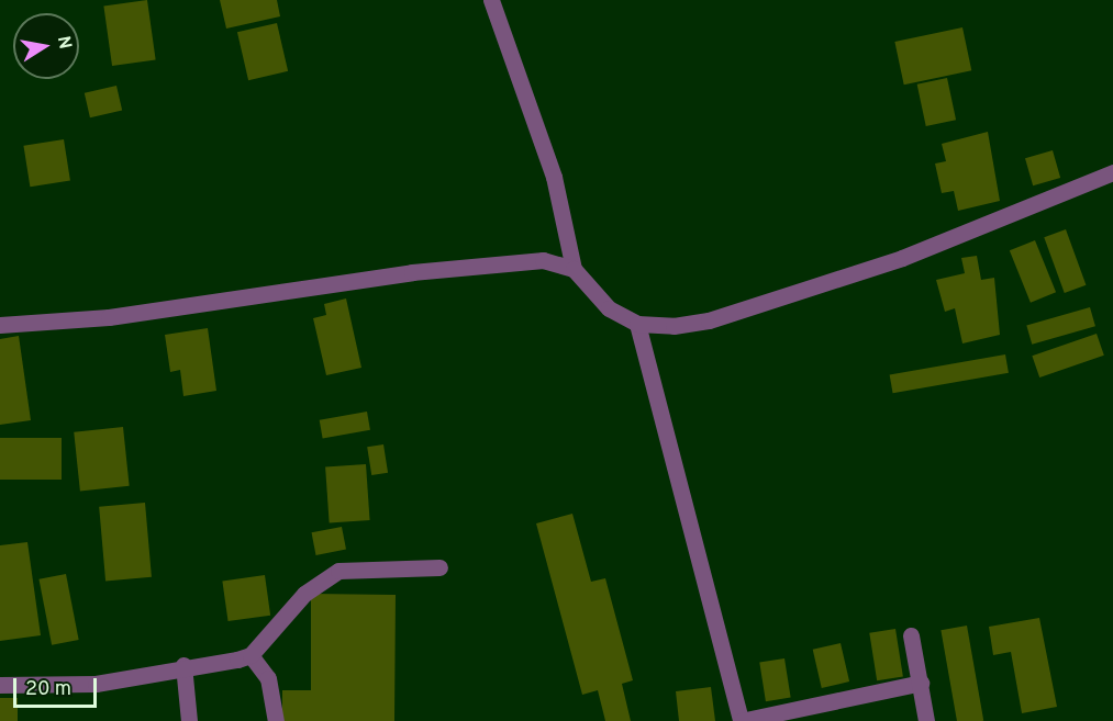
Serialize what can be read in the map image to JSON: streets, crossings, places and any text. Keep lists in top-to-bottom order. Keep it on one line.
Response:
{"scale_bar":"20 m","north":"right"}
